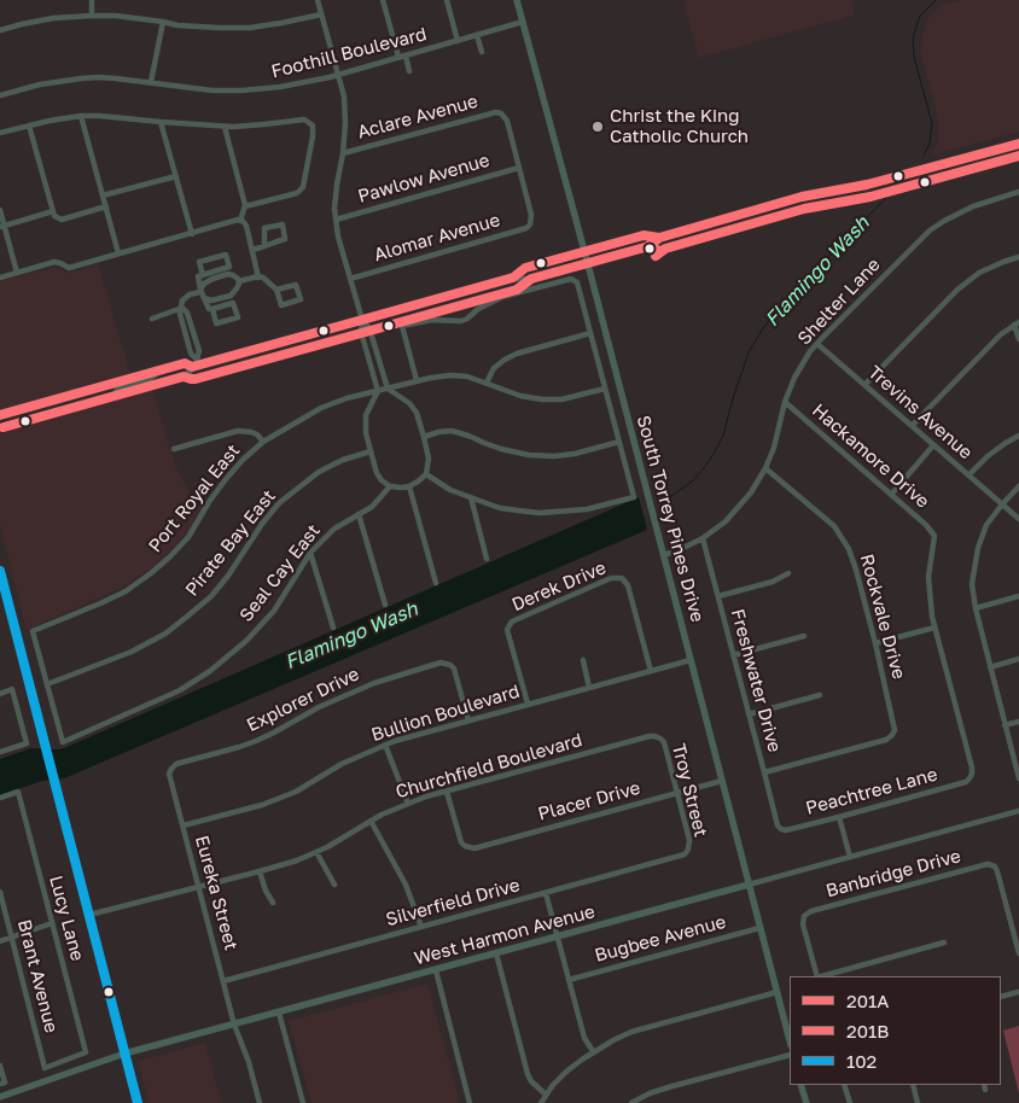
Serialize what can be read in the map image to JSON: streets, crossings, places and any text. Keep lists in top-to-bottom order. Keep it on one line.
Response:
{"streets":{"main road":["South Torrey Pines Drive","West Harmon Avenue"],"street":["Foothill Boulevard","Aclare Avenue","Pawlow Avenue","Alomar Avenue","Shelter Lane","Trevins Avenue","Hackamore Drive","Port Royal East","Pirate Bay East","Seal Cay East","Derek Drive","Rockvale Drive","Freshwater Drive","Explorer Drive","Bullion Boulevard","Churchfield Boulevard","Troy Street","Peachtree Lane","Placer Drive","Banbridge Drive","Eureka Street","Silverfield Drive","Lucy Lane","Bugbee Avenue","Brant Avenue"]},"crossings":[["Foothill Boulevard","South Torrey Pines Drive"],["Aclare Avenue","Pawlow Avenue"],["Aclare Avenue","Alomar Avenue"],["Pawlow Avenue","Alomar Avenue"],["Shelter Lane","Trevins Avenue"],["Shelter Lane","Hackamore Drive"],["Shelter Lane","South Torrey Pines Drive"],["Shelter Lane","Rockvale Drive"],["Shelter Lane","Freshwater Drive"],["Hackamore Drive","Peachtree Lane"],["Port Royal East","Pirate Bay East"],["Port Royal East","Seal Cay East"],["South Torrey Pines Drive","Bullion Boulevard"],["South Torrey Pines Drive","Placer Drive"],["South Torrey Pines Drive","West Harmon Avenue"],["South Torrey Pines Drive","Bugbee Avenue"],["Pirate Bay East","Seal Cay East"],["Derek Drive","Bullion Boulevard"],["Rockvale Drive","Freshwater Drive"],["Freshwater Drive","Peachtree Lane"],["Explorer Drive","Bullion Boulevard"],["Explorer Drive","Eureka Street"],["Bullion Boulevard","Eureka Street"],["Churchfield Boulevard","Troy Street"],["Churchfield Boulevard","Placer Drive"],["Churchfield Boulevard","Eureka Street"],["Troy Street","Placer Drive"],["Troy Street","Silverfield Drive"],["Eureka Street","Silverfield Drive"],["Eureka Street","West Harmon Avenue"],["Lucy Lane","Brant Avenue"]],"water":["Flamingo Wash"],"places":["Christ the King Catholic Church"],"lines":["transit line 201A","transit line 201B","transit line 102"],"legend":["201A","201B","102"]}
